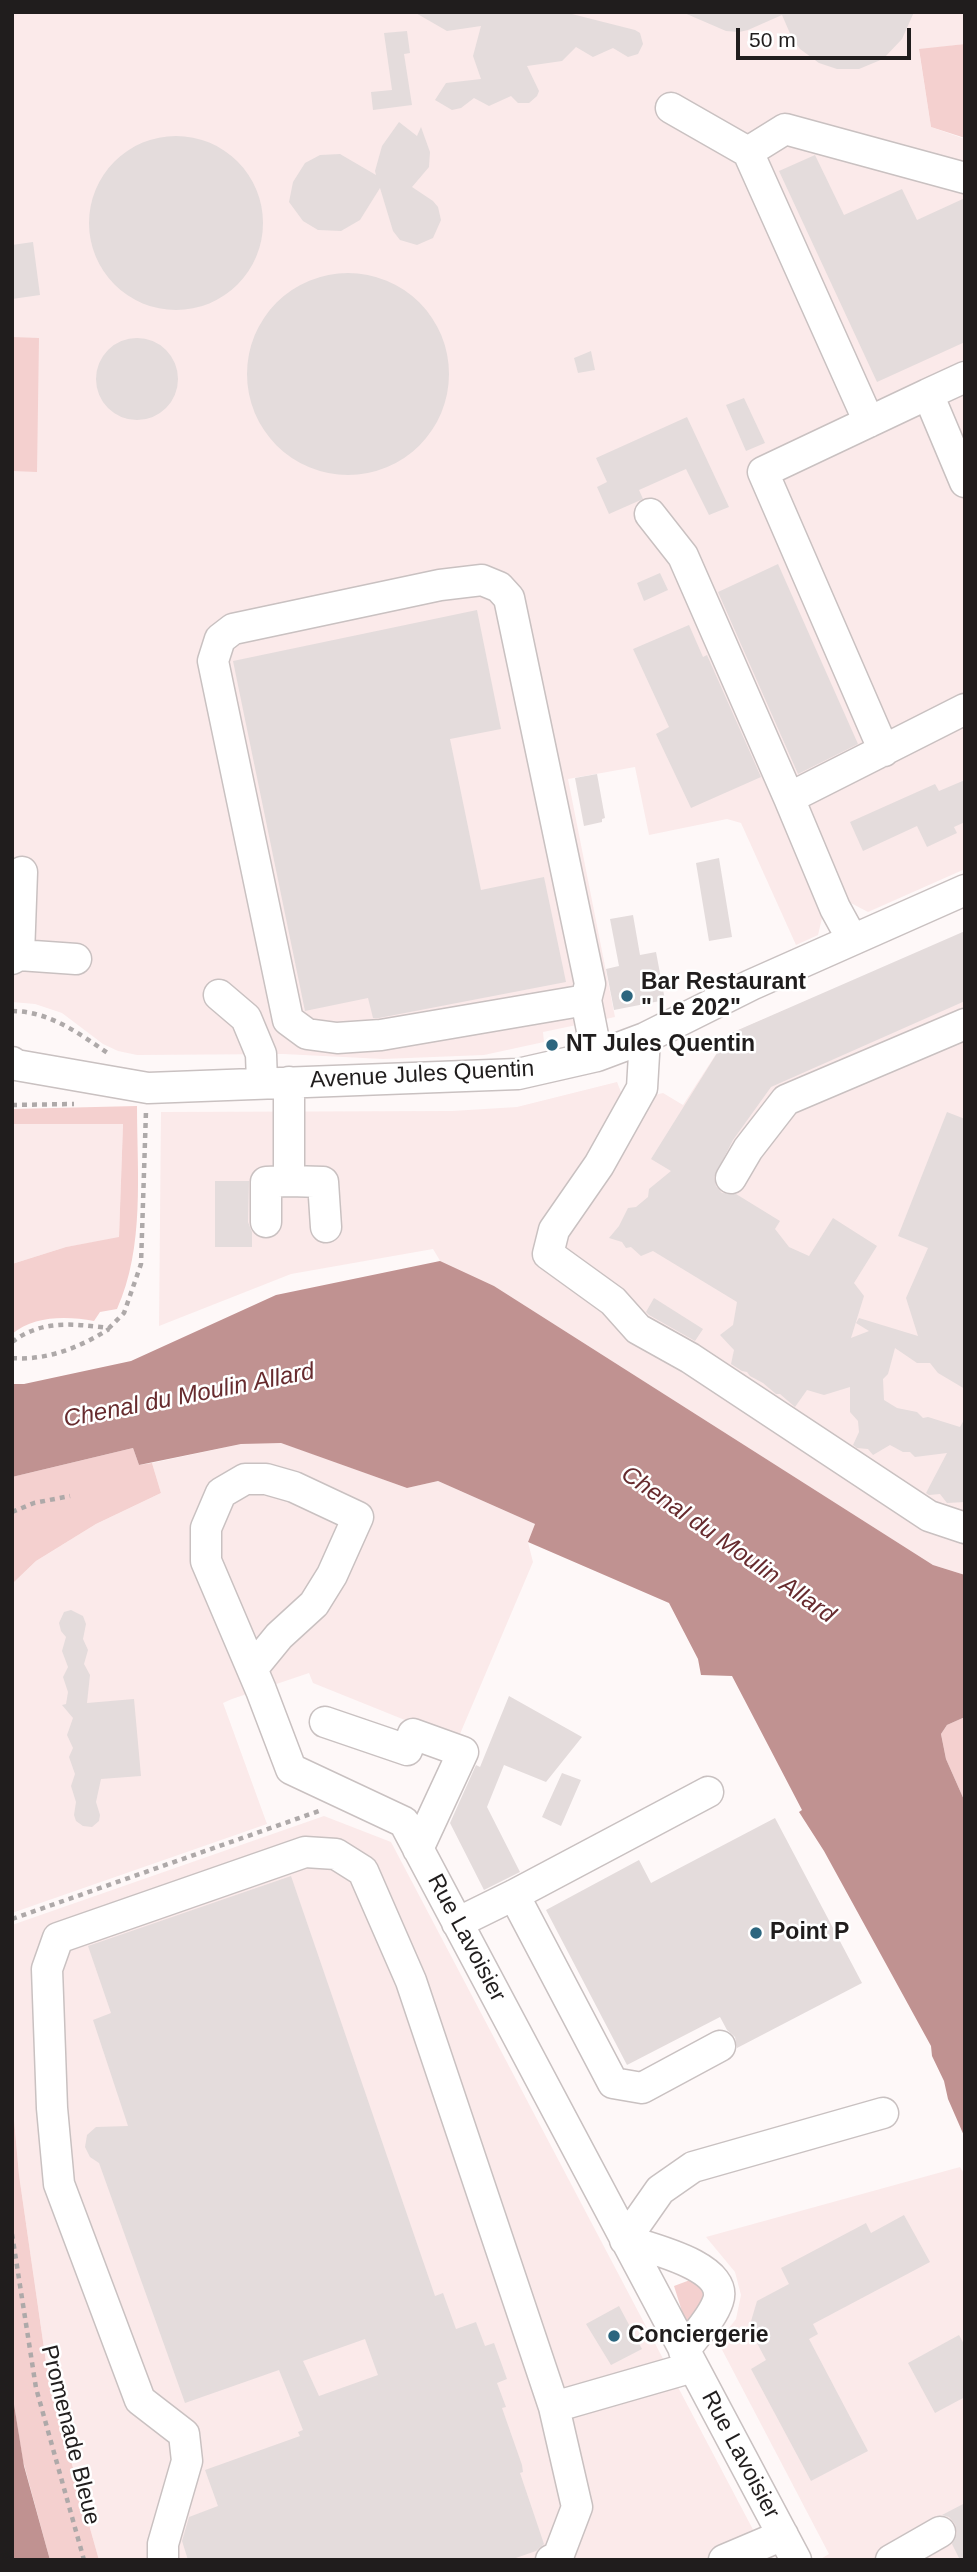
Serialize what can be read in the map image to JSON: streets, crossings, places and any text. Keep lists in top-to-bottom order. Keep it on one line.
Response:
{"streets":{"street":["Avenue Jules Quentin","Rue Lavoisier"],"path":["Promenade Bleue"]},"water":["Chenal du Moulin Allard"],"places":["Bar Restaurant \" Le 202\"","NT Jules Quentin","Point P","Conciergerie"],"scale_bar":"50 m"}
